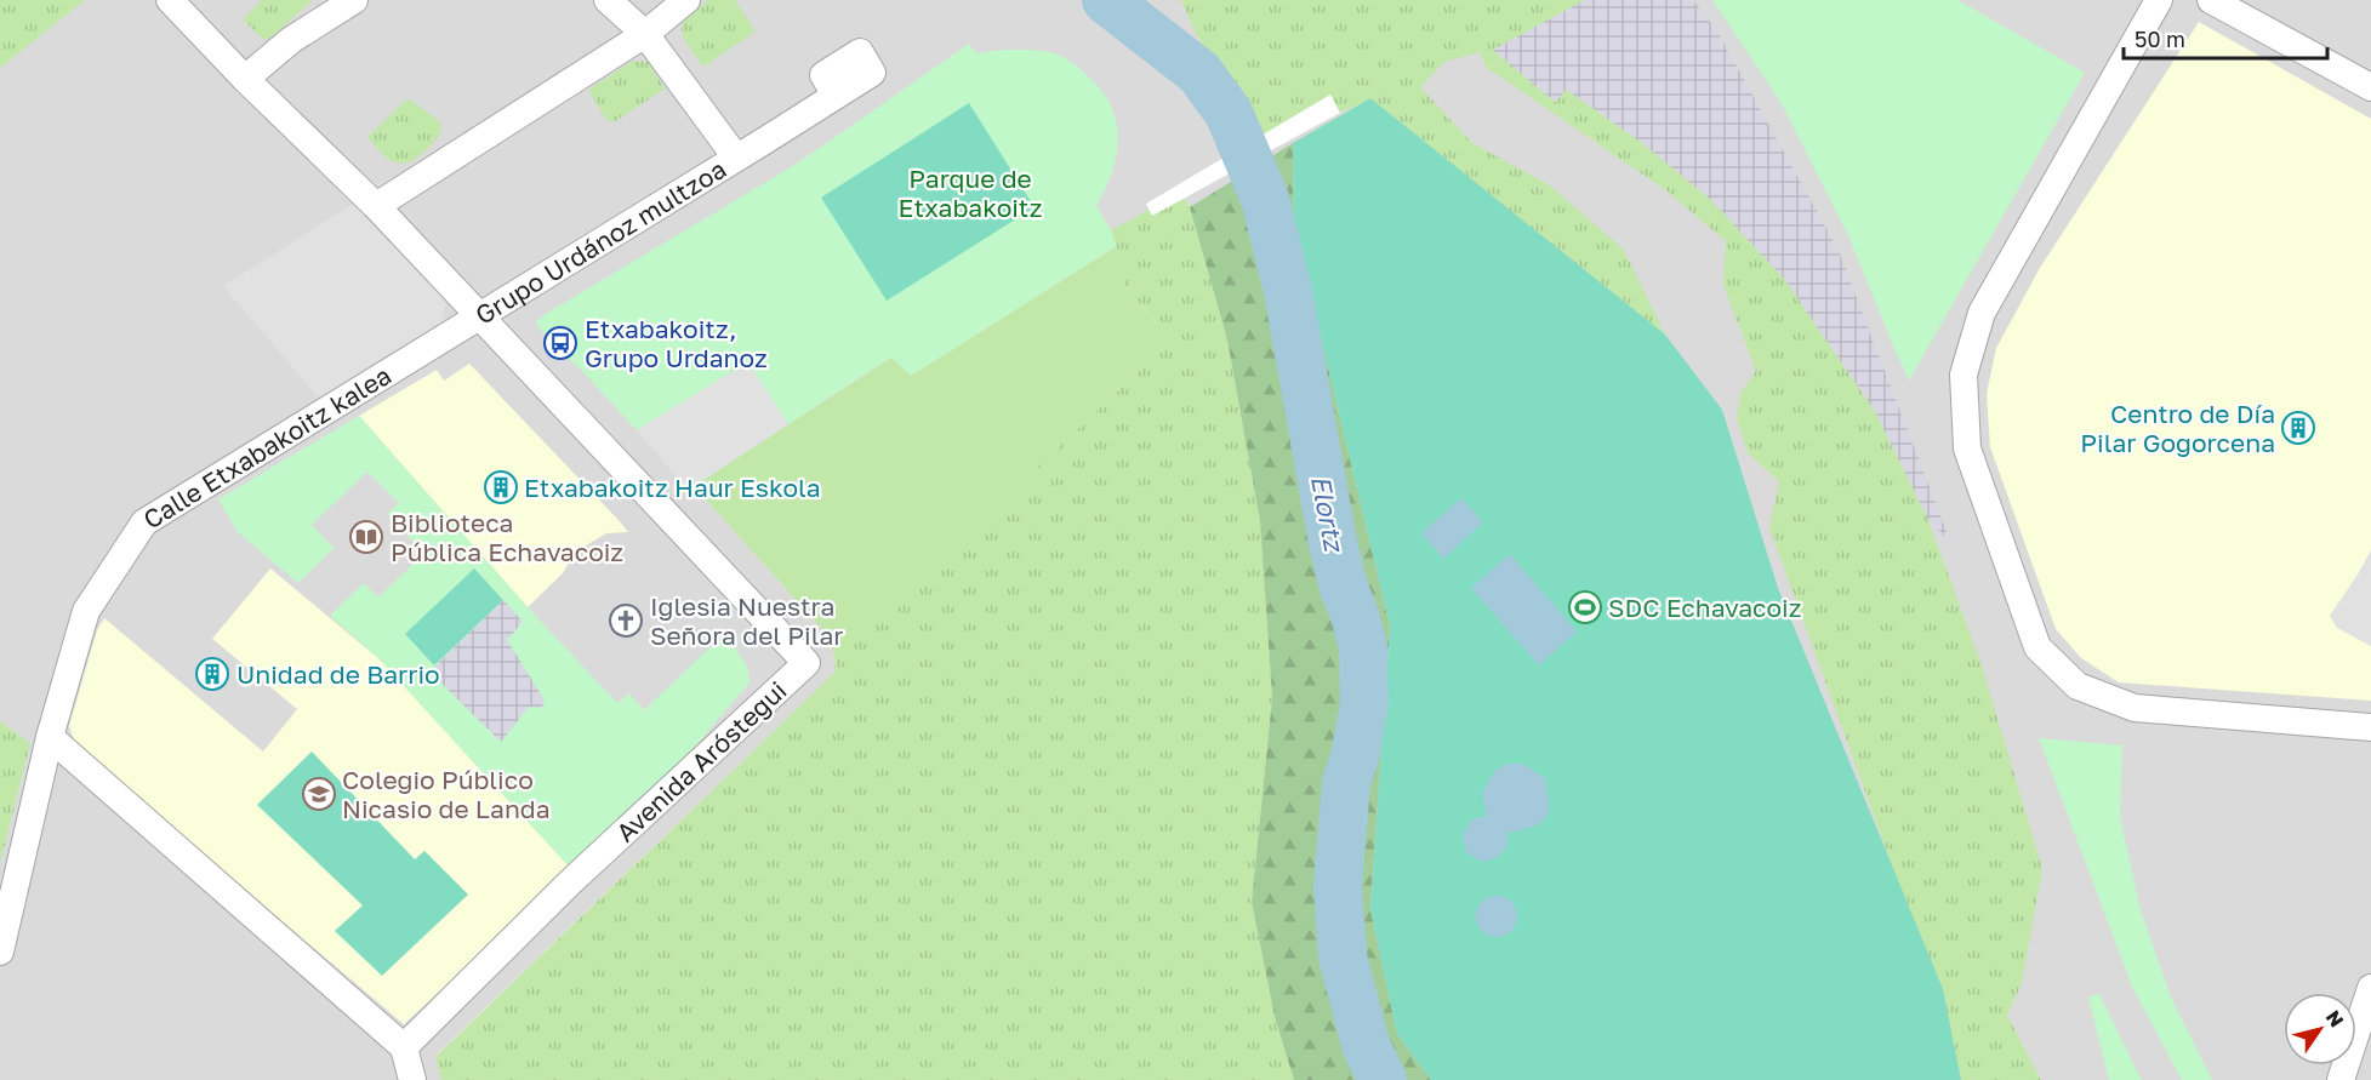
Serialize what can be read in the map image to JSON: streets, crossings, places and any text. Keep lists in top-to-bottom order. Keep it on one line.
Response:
{"streets":{"street":["Grupo Urdánoz multzoa","Calle Etxabakoitz kalea","Avenida Aróstegui"]},"crossings":[["Grupo Urdánoz multzoa","Calle Etxabakoitz kalea"],["Grupo Urdánoz multzoa","Avenida Aróstegui"],["Calle Etxabakoitz kalea","Avenida Aróstegui"]],"water":["Elortz"],"parks":["Parque de Etxabakoitz"],"places":{"bus stop":["Etxabakoitz, Grupo Urdanoz"],"building":["Centro de Día Pilar Gogorcena","Etxabakoitz Haur Eskola","Unidad de Barrio"],"library":["Biblioteca Pública Echavacoiz"],"sports":["SDC Echavacoiz"],"church":["Iglesia Nuestra Señora del Pilar"],"school or university":["Colegio Público Nicasio de Landa"]},"scale_bar":"50 m","north":"top right"}
